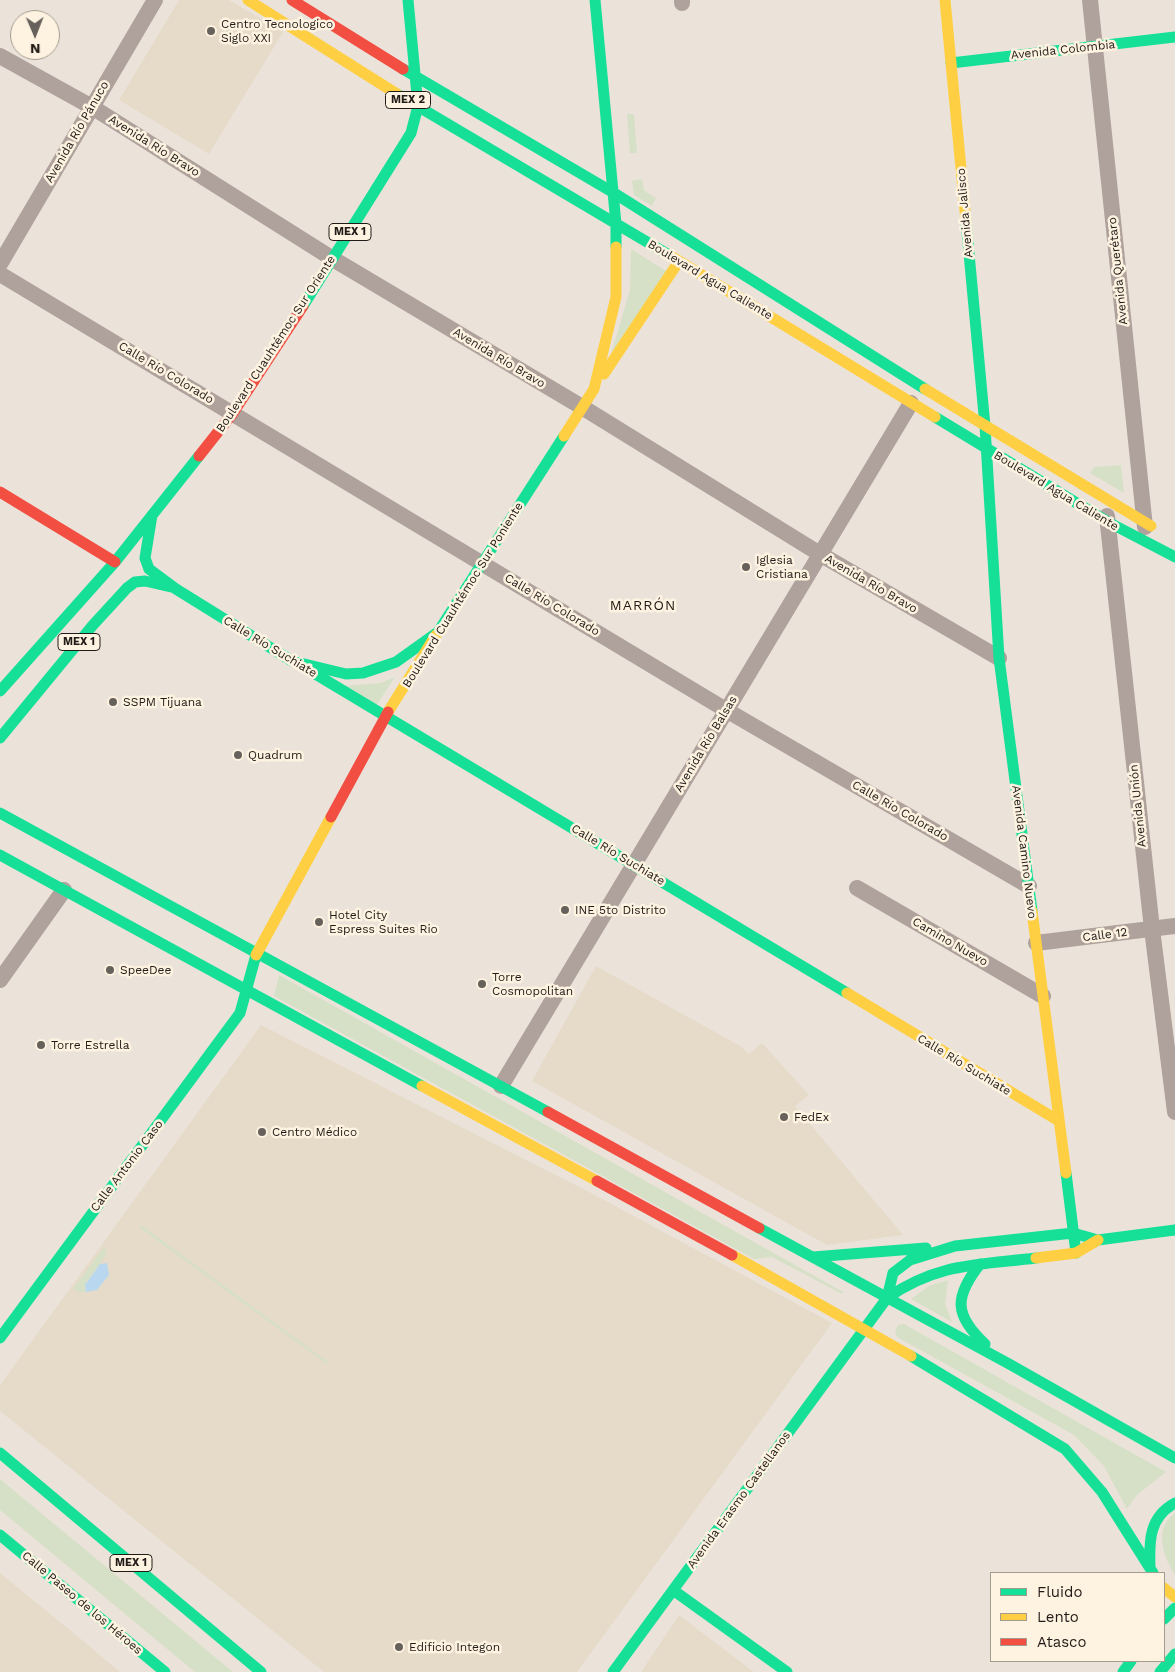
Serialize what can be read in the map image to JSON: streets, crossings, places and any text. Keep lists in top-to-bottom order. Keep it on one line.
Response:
{"streets":{"main road":["Avenida Colombia","MEX 2","Avenida Jalisco","MEX 1","Boulevard Agua Caliente","Boulevard Cuauhtémoc Sur Oriente","Boulevard Cuauhtémoc Sur Poniente","Calle Río Suchiate","Avenida Camino Nuevo","Calle Antonio Caso","Avenida Erasmo Castellanos","Calle Paseo de los Héroes"],"street":["Avenida Río Pánuco","Avenida Río Bravo","Avenida Querétaro","Calle Río Colorado","Avenida Río Balsas","Avenida Unión","Calle 12","Camino Nuevo"]},"crossings":[["Avenida Colombia","Avenida Jalisco"],["Avenida Colombia","Avenida Querétaro"],["Avenida Río Pánuco","Avenida Río Bravo"],["Avenida Río Bravo","Boulevard Cuauhtémoc Sur Oriente"],["Avenida Río Bravo","Boulevard Cuauhtémoc Sur Poniente"],["Avenida Río Bravo","Avenida Río Balsas"],["Avenida Río Bravo","Avenida Camino Nuevo"],["Avenida Jalisco","Boulevard Agua Caliente"],["Avenida Jalisco","Avenida Camino Nuevo"],["MEX 1","Boulevard Agua Caliente"],["MEX 1","Boulevard Cuauhtémoc Sur Poniente"],["MEX 1","Calle Río Suchiate"],["Avenida Querétaro","Boulevard Agua Caliente"],["Boulevard Agua Caliente","Boulevard Cuauhtémoc Sur Oriente"],["Boulevard Agua Caliente","Boulevard Cuauhtémoc Sur Poniente"],["Boulevard Agua Caliente","Avenida Río Balsas"],["Boulevard Agua Caliente","Avenida Unión"],["Boulevard Agua Caliente","Avenida Camino Nuevo"],["Boulevard Cuauhtémoc Sur Oriente","Calle Río Colorado"],["Boulevard Cuauhtémoc Sur Oriente","Calle Río Suchiate"],["Calle Río Colorado","Boulevard Cuauhtémoc Sur Poniente"],["Calle Río Colorado","Avenida Río Balsas"],["Calle Río Colorado","Avenida Camino Nuevo"],["Boulevard Cuauhtémoc Sur Poniente","Calle Río Suchiate"],["Boulevard Cuauhtémoc Sur Poniente","Calle Antonio Caso"],["Calle Río Suchiate","Avenida Río Balsas"],["Calle Río Suchiate","Avenida Camino Nuevo"],["Avenida Unión","Calle 12"],["Avenida Camino Nuevo","Calle 12"],["Avenida Camino Nuevo","Camino Nuevo"]],"districts":["MARRÓN"],"places":["Centro Tecnologico Siglo XXI","Iglesia Cristiana","SSPM Tijuana","Quadrum","INE 5to Distrito","Hotel City Espress Suites Rio","SpeeDee","Torre Cosmopolitan","Torre Estrella","FedEx","Centro Médico","Edificio Integon"],"legend":["Fluido","Lento","Atasco"],"north":"bottom"}
